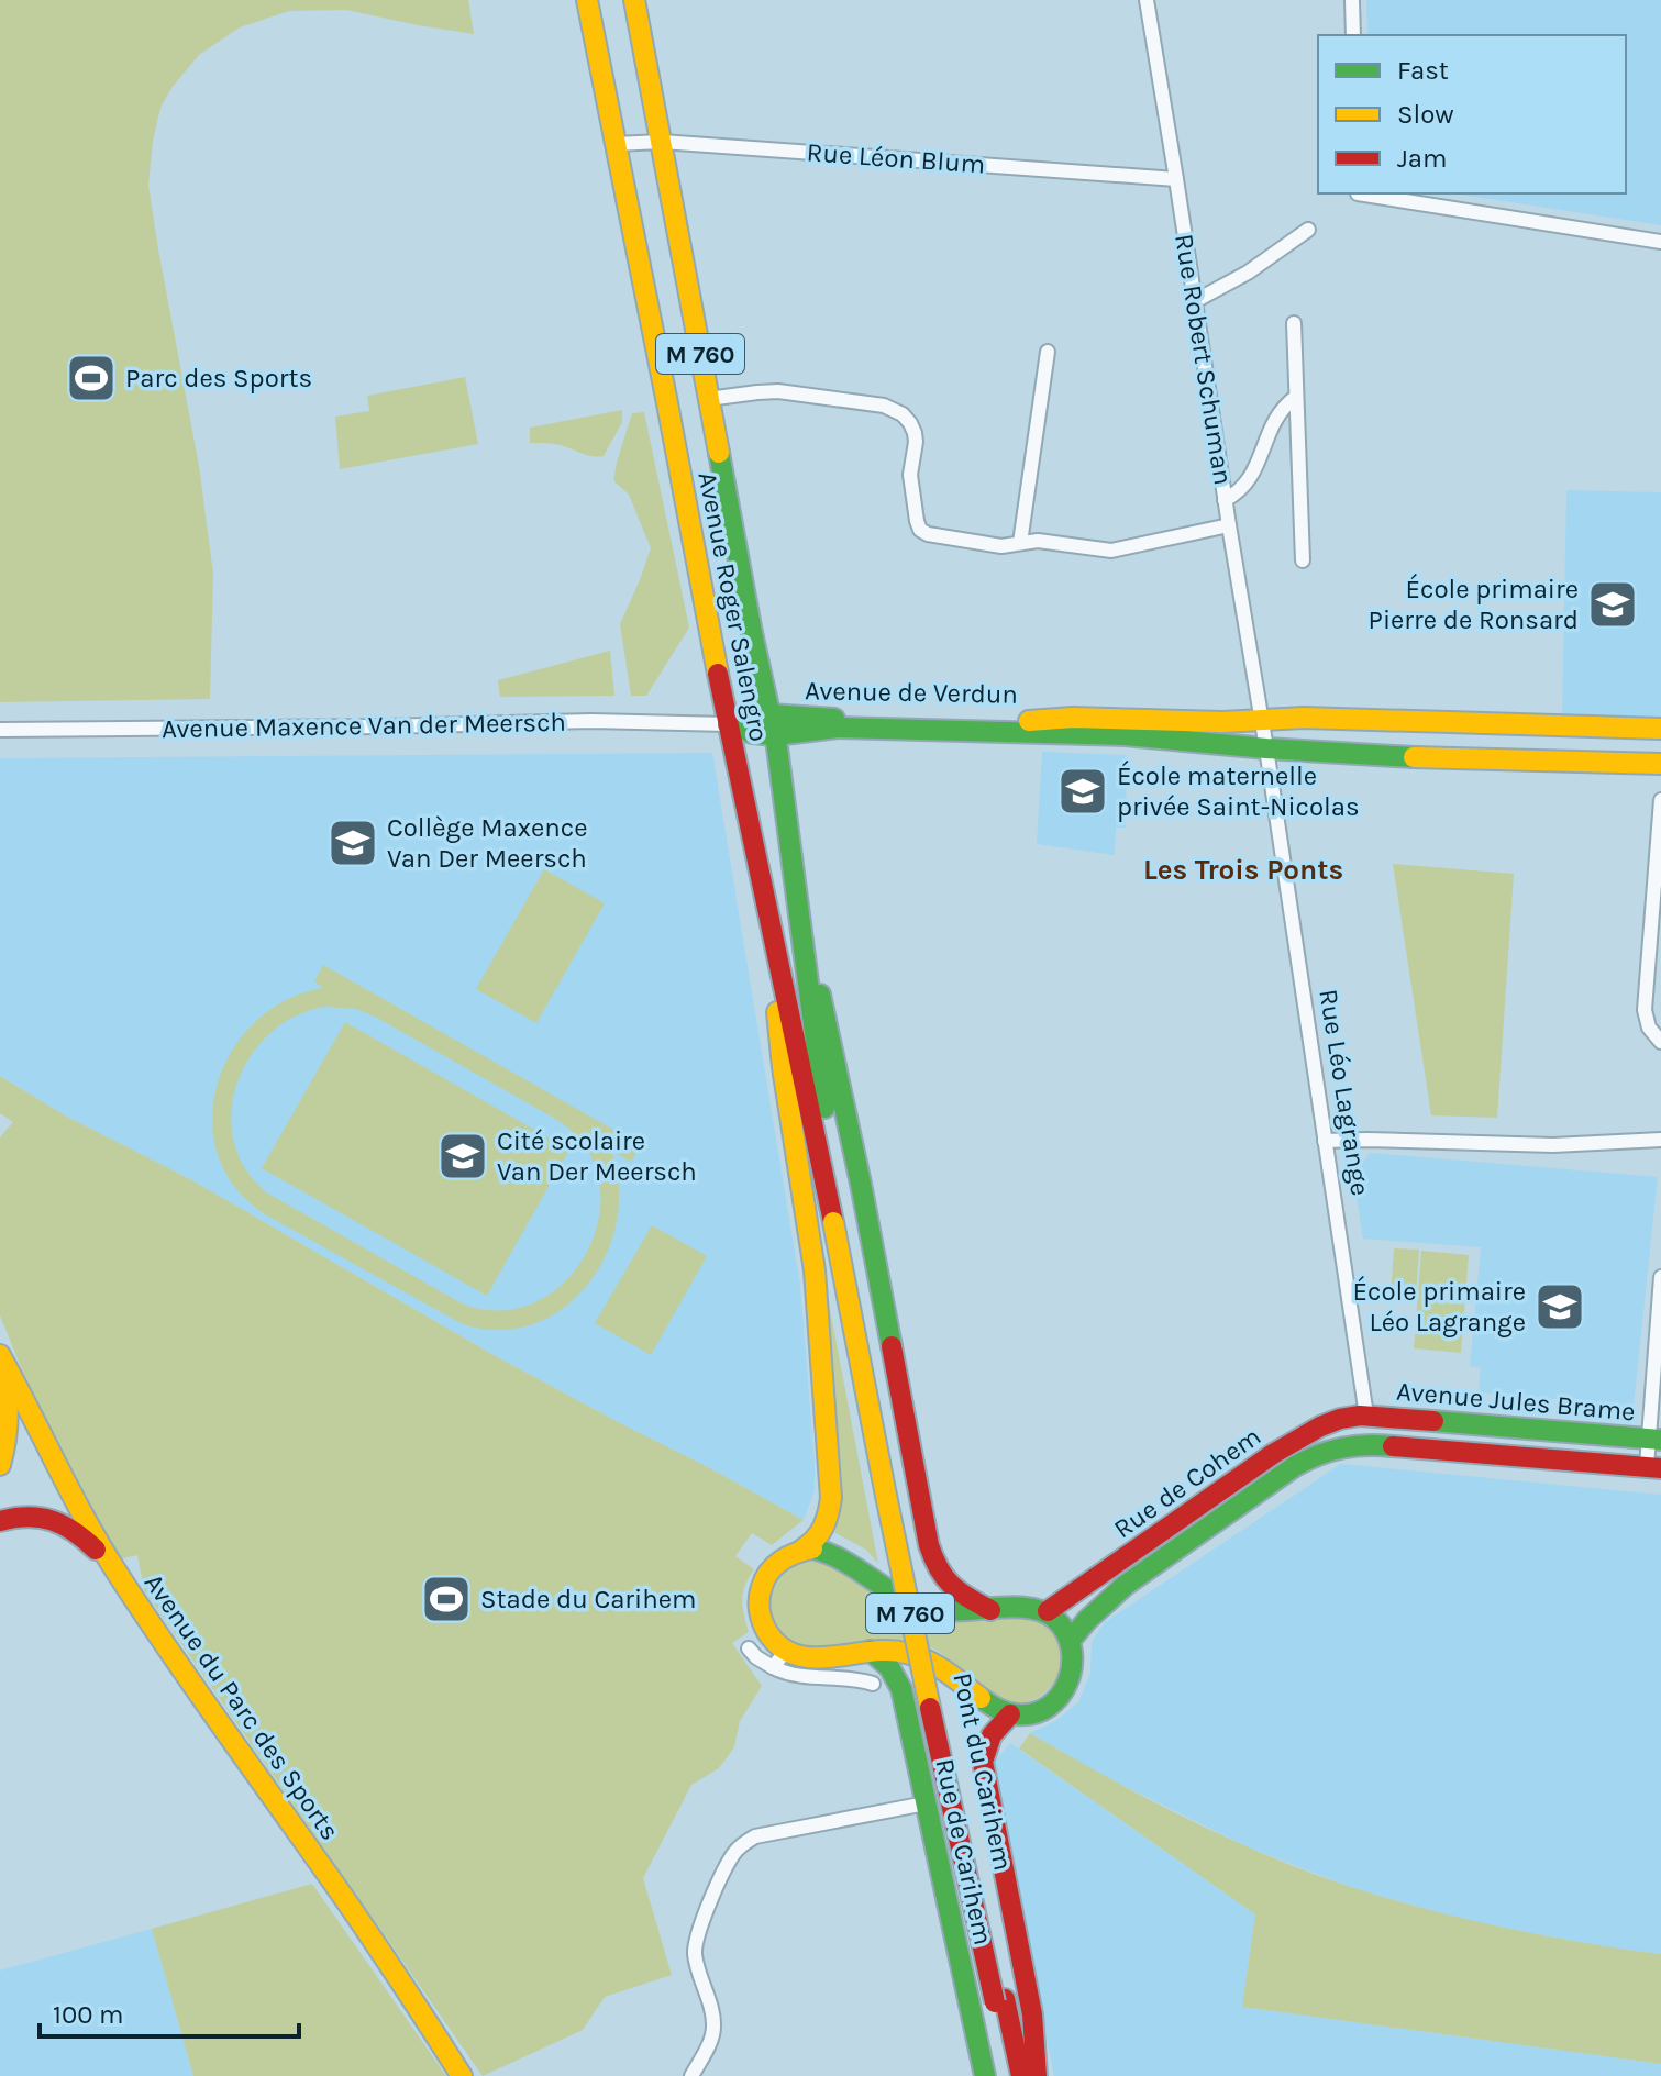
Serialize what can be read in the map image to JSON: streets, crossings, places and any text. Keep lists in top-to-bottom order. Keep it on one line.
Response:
{"streets":{"street":["Rue Léon Blum","M 760","Rue Robert Schuman","Avenue Roger Salengro","Avenue de Verdun","Avenue Maxence Van der Meersch","Rue Léo Lagrange","Avenue Jules Brame","Rue de Cohem","Avenue du Parc des Sports","Pont du Carihem","Rue de Carihem"]},"crossings":[["Rue Léon Blum","Rue Robert Schuman"],["Rue Léon Blum","Avenue Roger Salengro"],["Rue Robert Schuman","Avenue de Verdun"],["Rue Robert Schuman","Rue Léo Lagrange"],["Avenue Roger Salengro","Avenue de Verdun"],["Avenue Roger Salengro","Avenue Maxence Van der Meersch"],["Avenue Roger Salengro","Pont du Carihem"],["Avenue de Verdun","Avenue Maxence Van der Meersch"],["Avenue de Verdun","Rue Léo Lagrange"],["Rue Léo Lagrange","Avenue Jules Brame"],["Rue Léo Lagrange","Rue de Cohem"],["Avenue Jules Brame","Rue de Cohem"]],"districts":["Les Trois Ponts"],"places":{"sports":["Parc des Sports","Stade du Carihem"],"school or university":["École primaire Pierre de Ronsard","École maternelle privée Saint-Nicolas","Collège Maxence Van Der Meersch","Cité scolaire Van Der Meersch","École primaire Léo Lagrange"]},"legend":["Fast","Slow","Jam"],"scale_bar":"100 m"}
